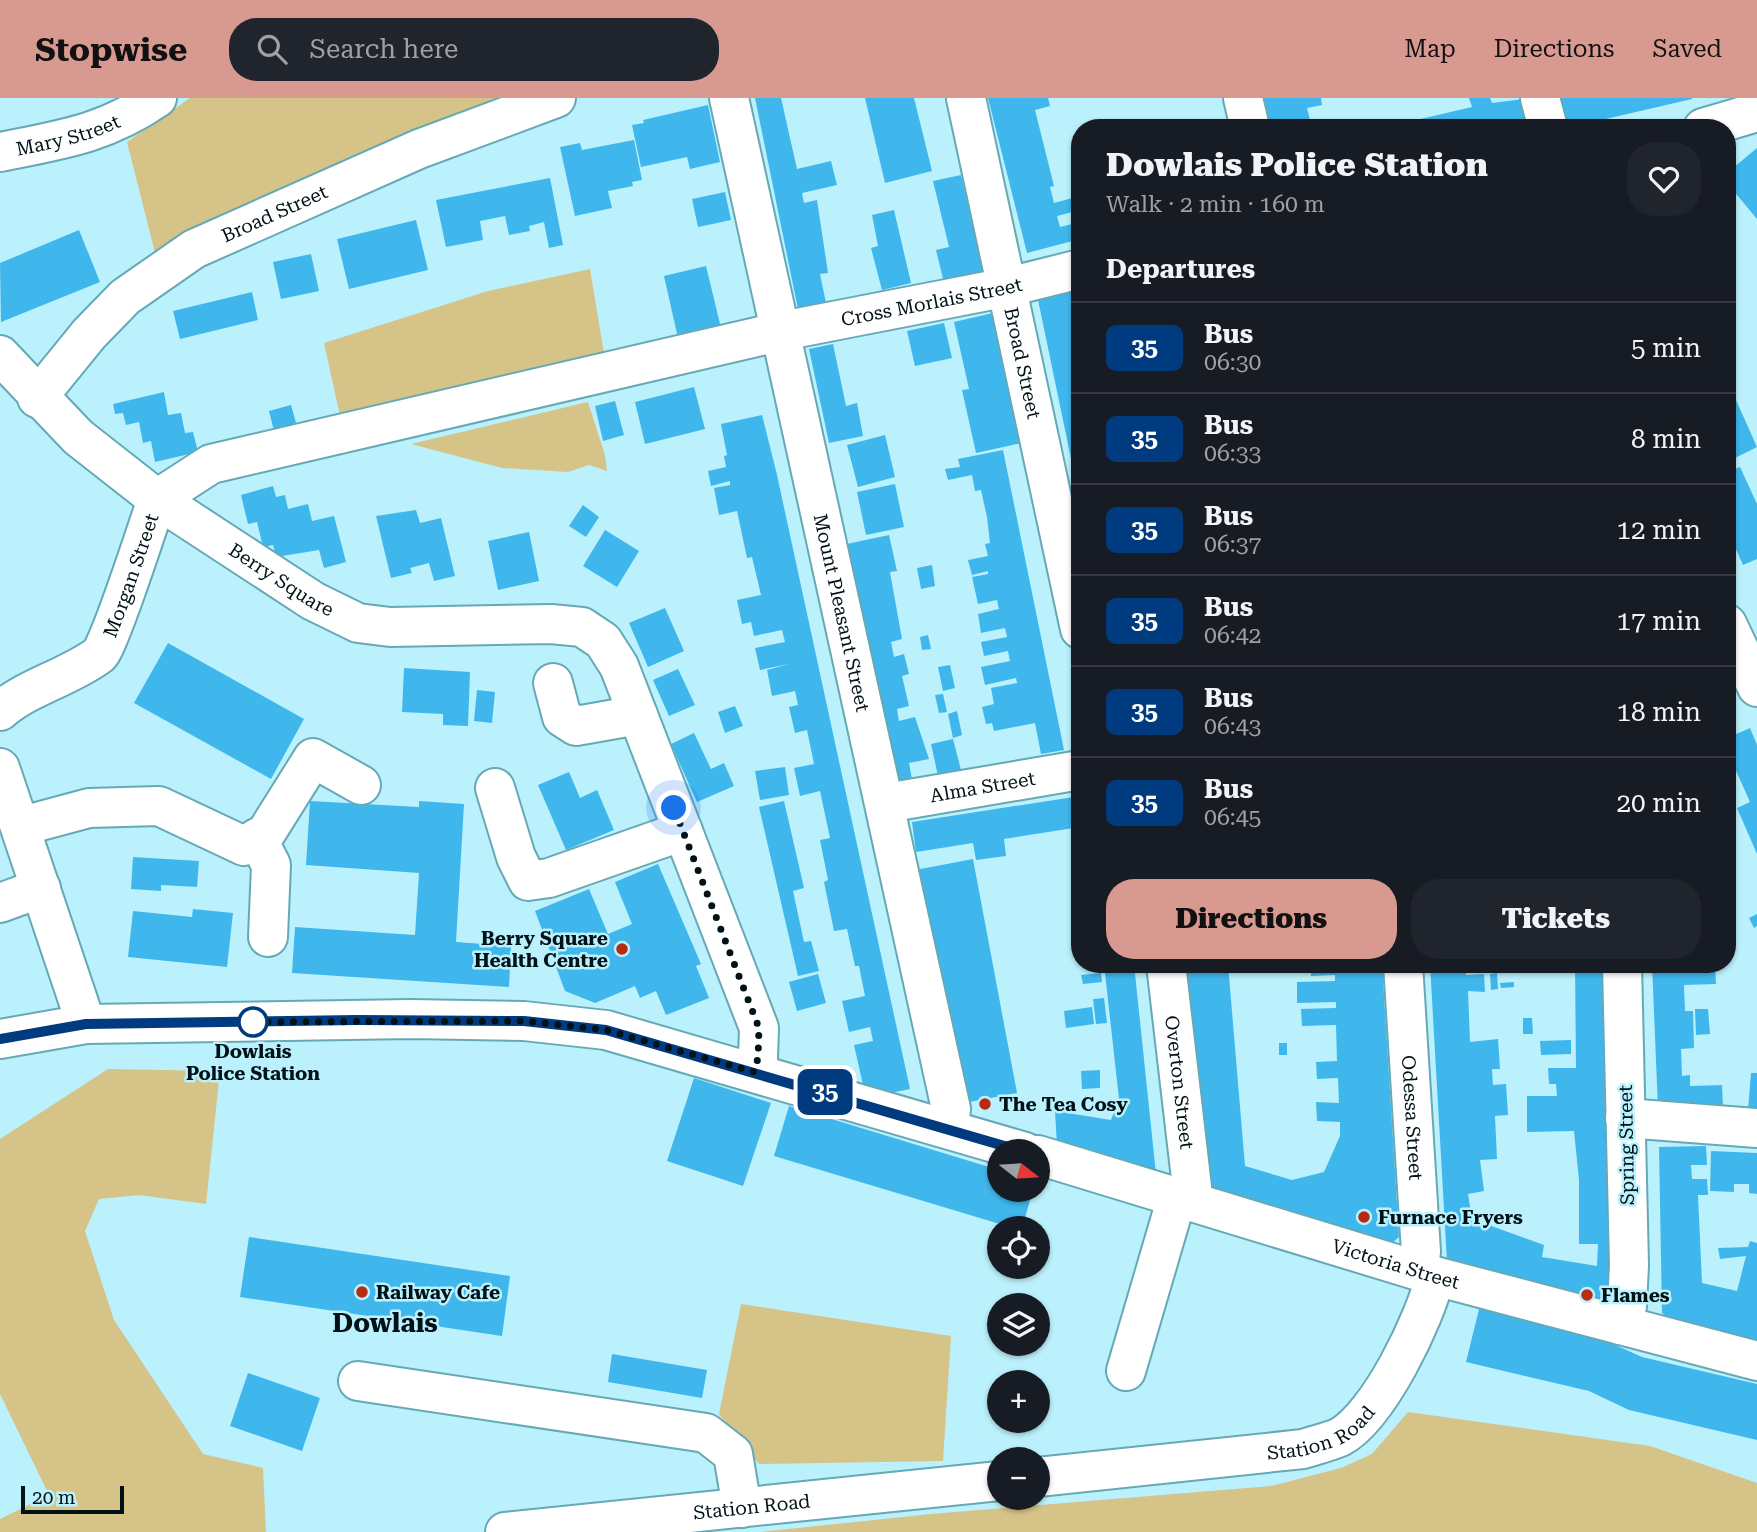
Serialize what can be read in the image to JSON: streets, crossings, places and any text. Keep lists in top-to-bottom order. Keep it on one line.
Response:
{"streets":{"street":["Mary Street","Broad Street","Cross Morlais Street","Morgan Street","Berry Square","Mount Pleasant Street","Alma Street","Overton Street","Odessa Street","Spring Street","Victoria Street","Station Road"]},"crossings":[["Broad Street","Cross Morlais Street"],["Broad Street","Berry Square"],["Cross Morlais Street","Mount Pleasant Street"],["Morgan Street","Berry Square"],["Mount Pleasant Street","Alma Street"],["Overton Street","Victoria Street"],["Odessa Street","Victoria Street"],["Odessa Street","Station Road"],["Spring Street","Victoria Street"],["Victoria Street","Station Road"]],"districts":["Dowlais"],"places":["Berry Square Health Centre","Dowlais Police Station","The Tea Cosy","Furnace Fryers","Railway Cafe","Flames"],"lines":["bus line 35"],"scale_bar":"20 m","north":"right","page":{"header":"Stopwise","search":"Search here","nav":["Map","Directions","Saved"],"on_map":"35","heading":[["Dowlais Police Station","Walk · 2 min · 160 m"],"Departures"],"list":[{"mark":"35","name":"Bus","note":"06:30","value":"5 min"},{"mark":"35","name":"Bus","note":"06:33","value":"8 min"},{"mark":"35","name":"Bus","note":"06:37","value":"12 min"},{"mark":"35","name":"Bus","note":"06:42","value":"17 min"},{"mark":"35","name":"Bus","note":"06:43","value":"18 min"},{"mark":"35","name":"Bus","note":"06:45","value":"20 min"}],"buttons":["Directions","Tickets"],"map_buttons":["+","−"],"scale":"20 m"}}
